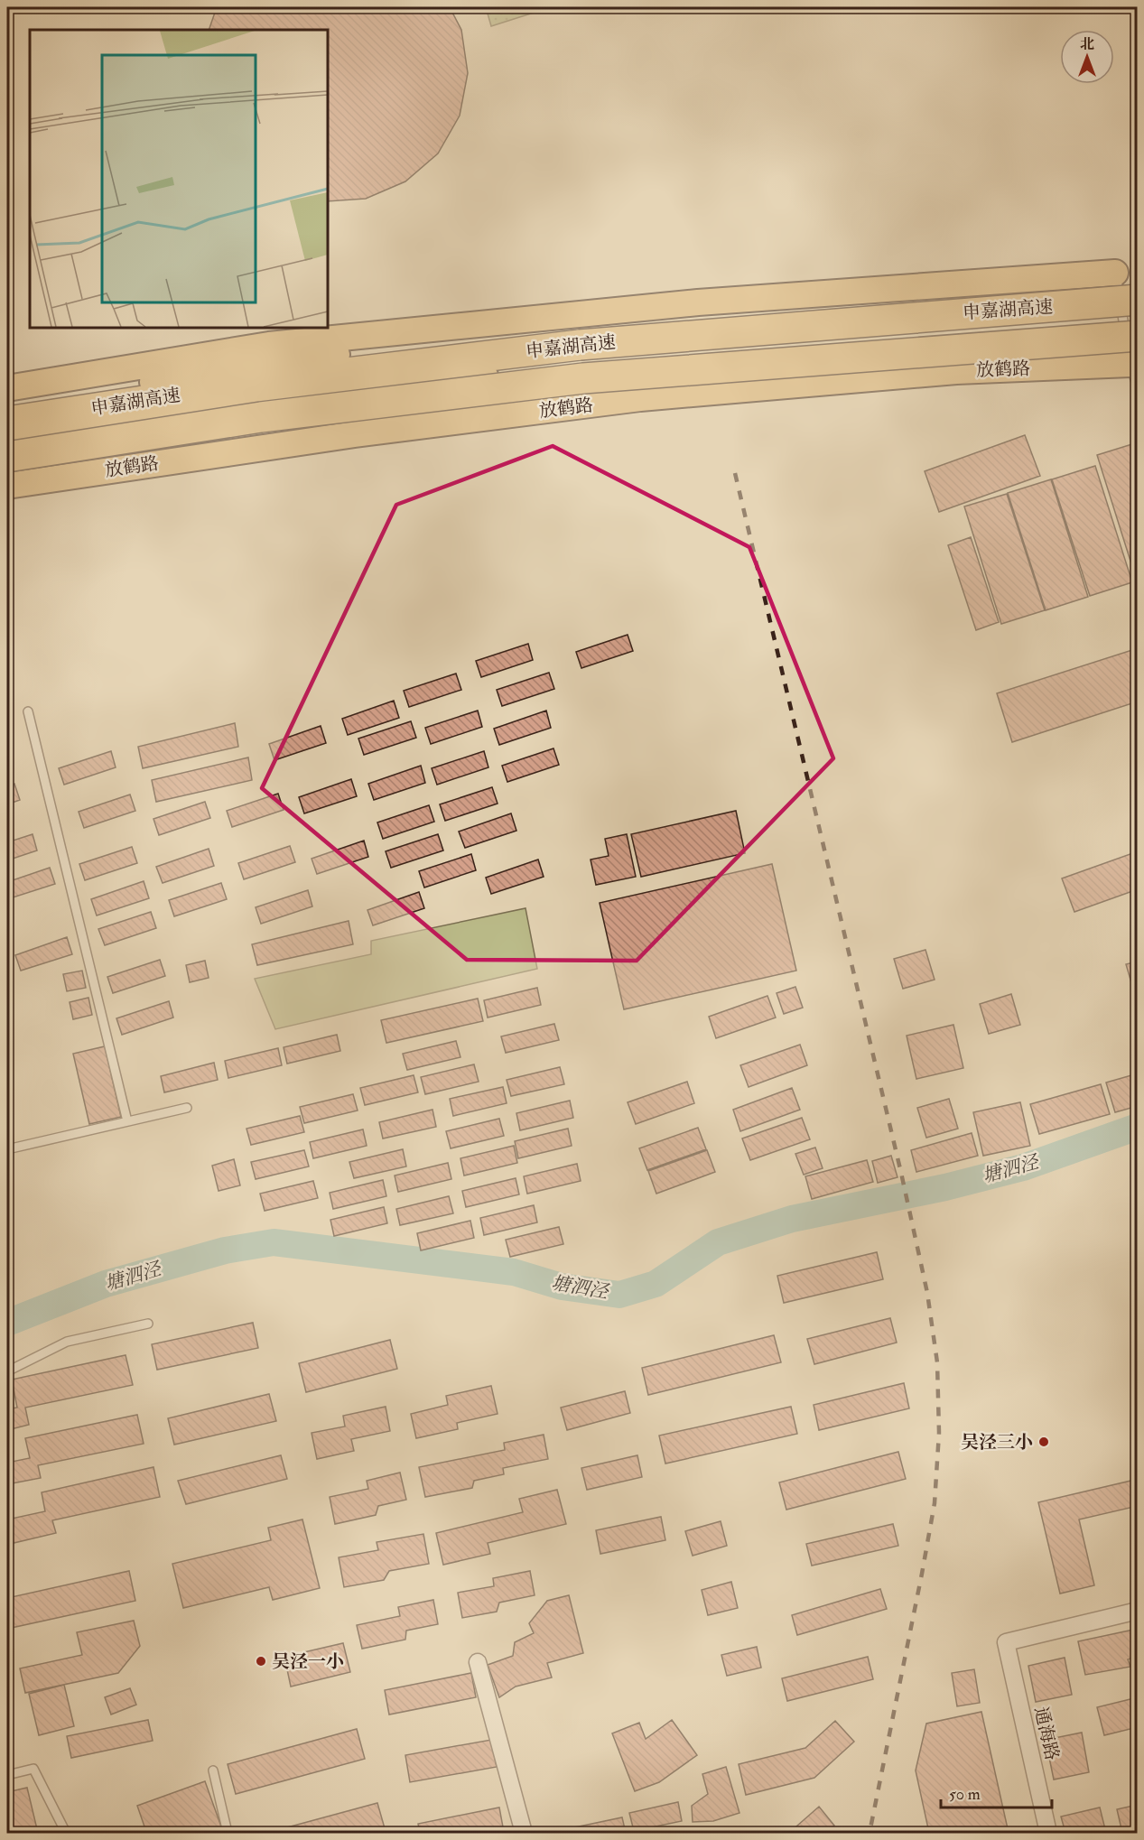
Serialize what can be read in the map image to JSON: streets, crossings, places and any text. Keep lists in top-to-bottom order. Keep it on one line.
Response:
{"streets":{"highway":["申嘉湖高速"],"main road":["放鹤路"],"street":["通海路"]},"crossings":[["申嘉湖高速","放鹤路"]],"water":["塘泗泾"],"places":["吴泾三小","吴泾一小"],"scale_bar":"50 m","north":"top"}
